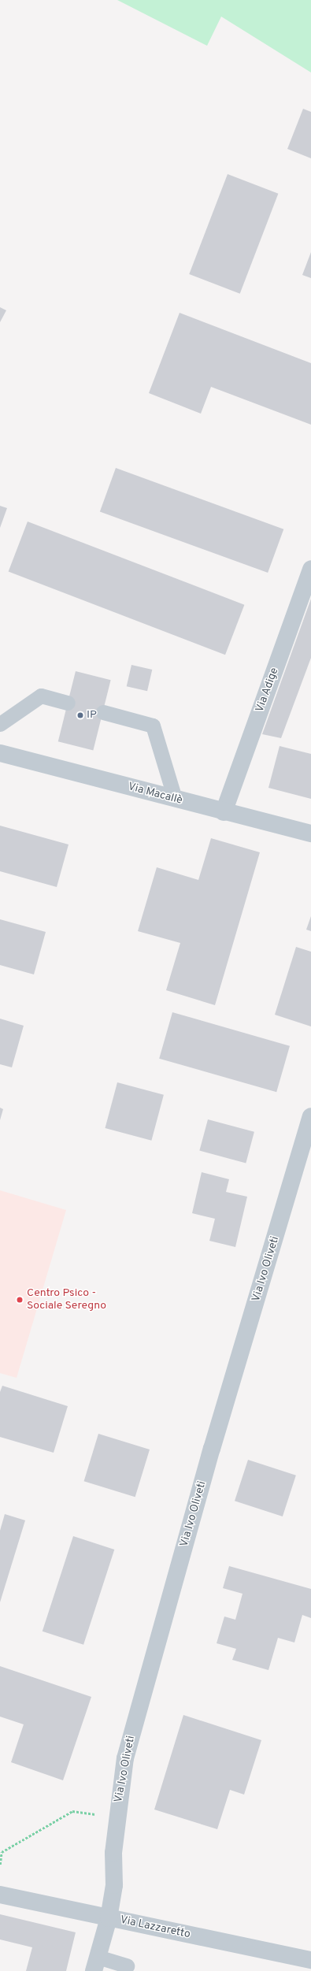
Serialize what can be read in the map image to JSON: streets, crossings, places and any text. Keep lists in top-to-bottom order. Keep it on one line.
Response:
{"streets":{"street":["Via Adige","Via Macallè","Via Ivo Oliveti","Via Lazzaretto"]},"crossings":[["Via Adige","Via Macallè"],["Via Ivo Oliveti","Via Lazzaretto"]],"places":["IP","Centro Psico - Sociale Seregno"]}
